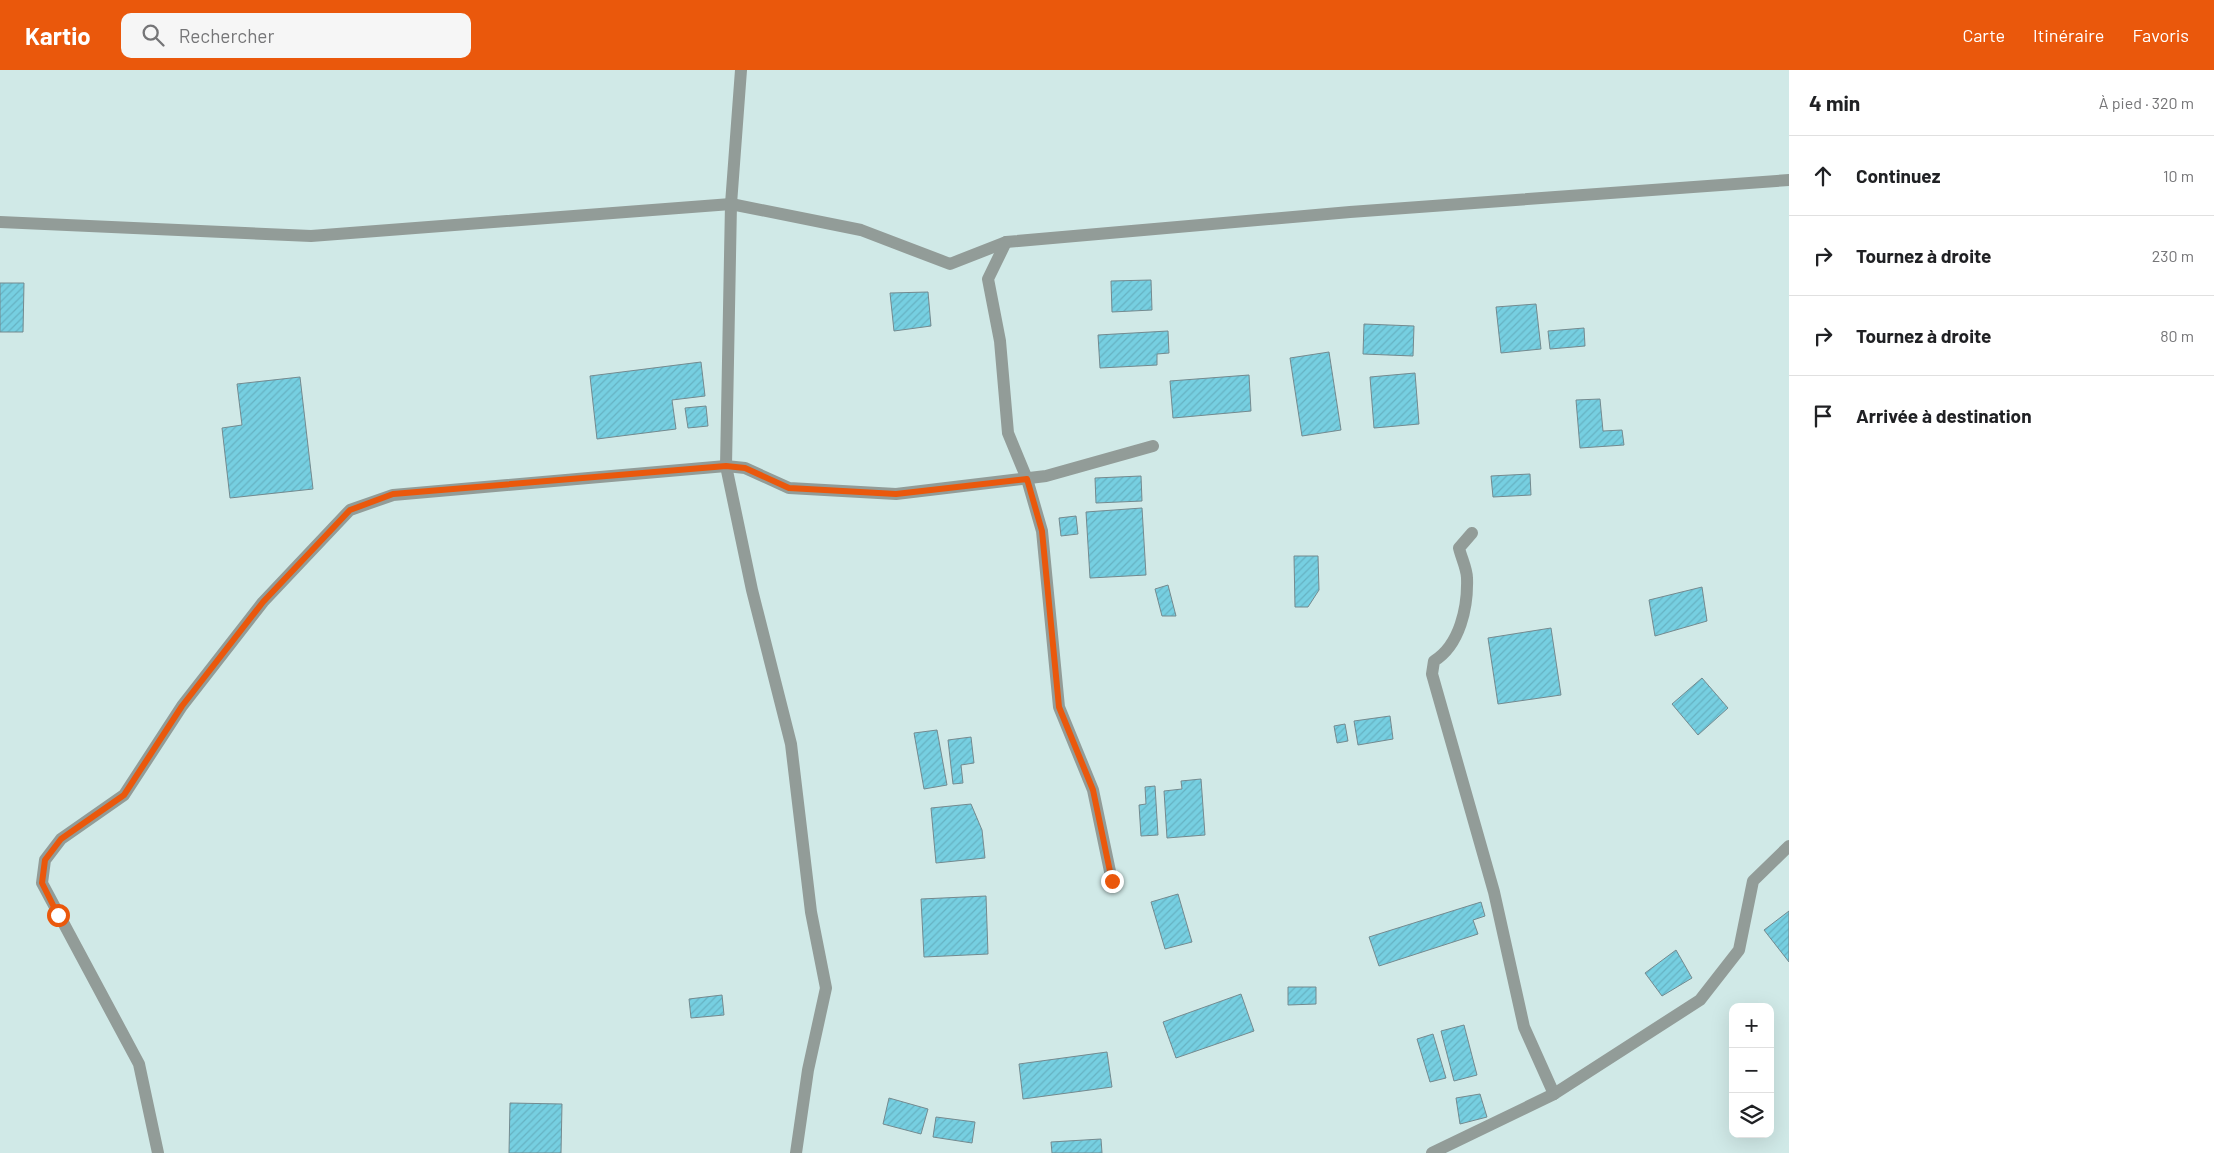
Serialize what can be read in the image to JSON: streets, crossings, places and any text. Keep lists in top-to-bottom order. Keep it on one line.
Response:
{"page":{"header":"Kartio","search":"Rechercher","nav":["Carte","Itinéraire","Favoris"],"heading":["4 min","À pied · 320 m"],"list":[["Continuez","10 m"],["Tournez à droite","230 m"],["Tournez à droite","80 m"],"Arrivée à destination"],"map_buttons":["+","−"]}}
